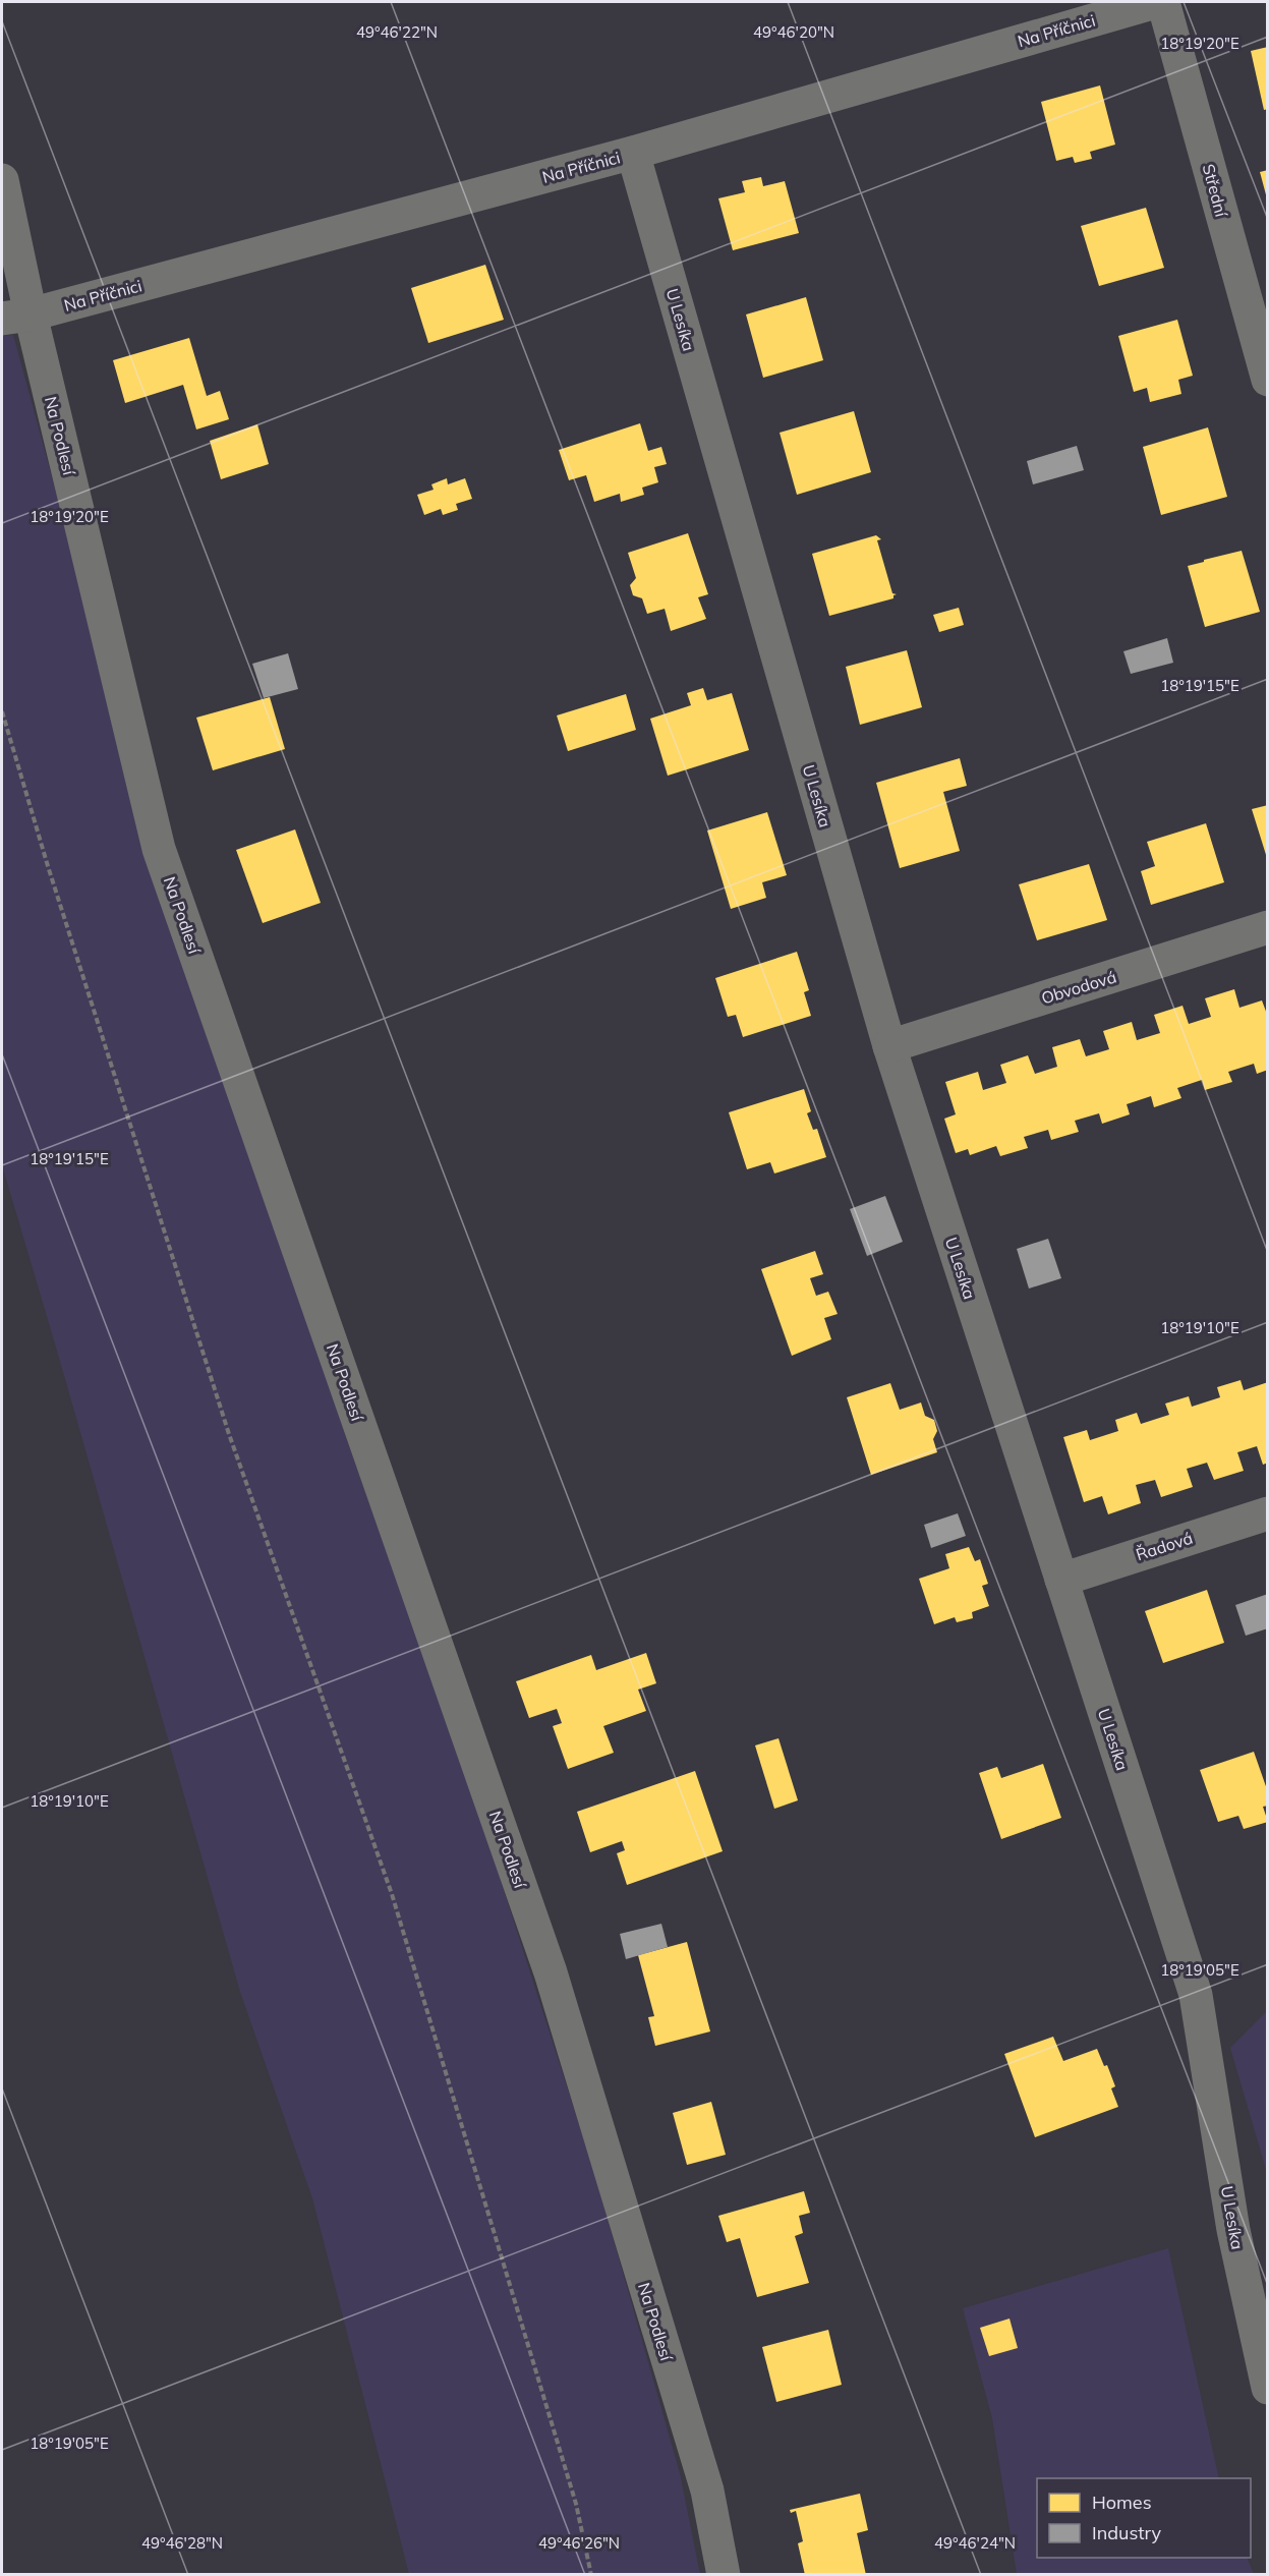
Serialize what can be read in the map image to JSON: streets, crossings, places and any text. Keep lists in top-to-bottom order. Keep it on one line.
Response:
{"streets":{"street":["Na Příčnici","Střední","U Lesíka","Na Podlesí","Obvodová","Řadová"]},"crossings":[["Na Příčnici","U Lesíka"],["Na Příčnici","Na Podlesí"],["U Lesíka","Obvodová"],["U Lesíka","Řadová"]],"legend":["Homes","Industry"],"coordinates":["49°46'22\"N","49°46'20\"N","18°19'20\"E","18°19'15\"E","18°19'10\"E","18°19'05\"E","49°46'28\"N","49°46'26\"N","49°46'24\"N"]}
